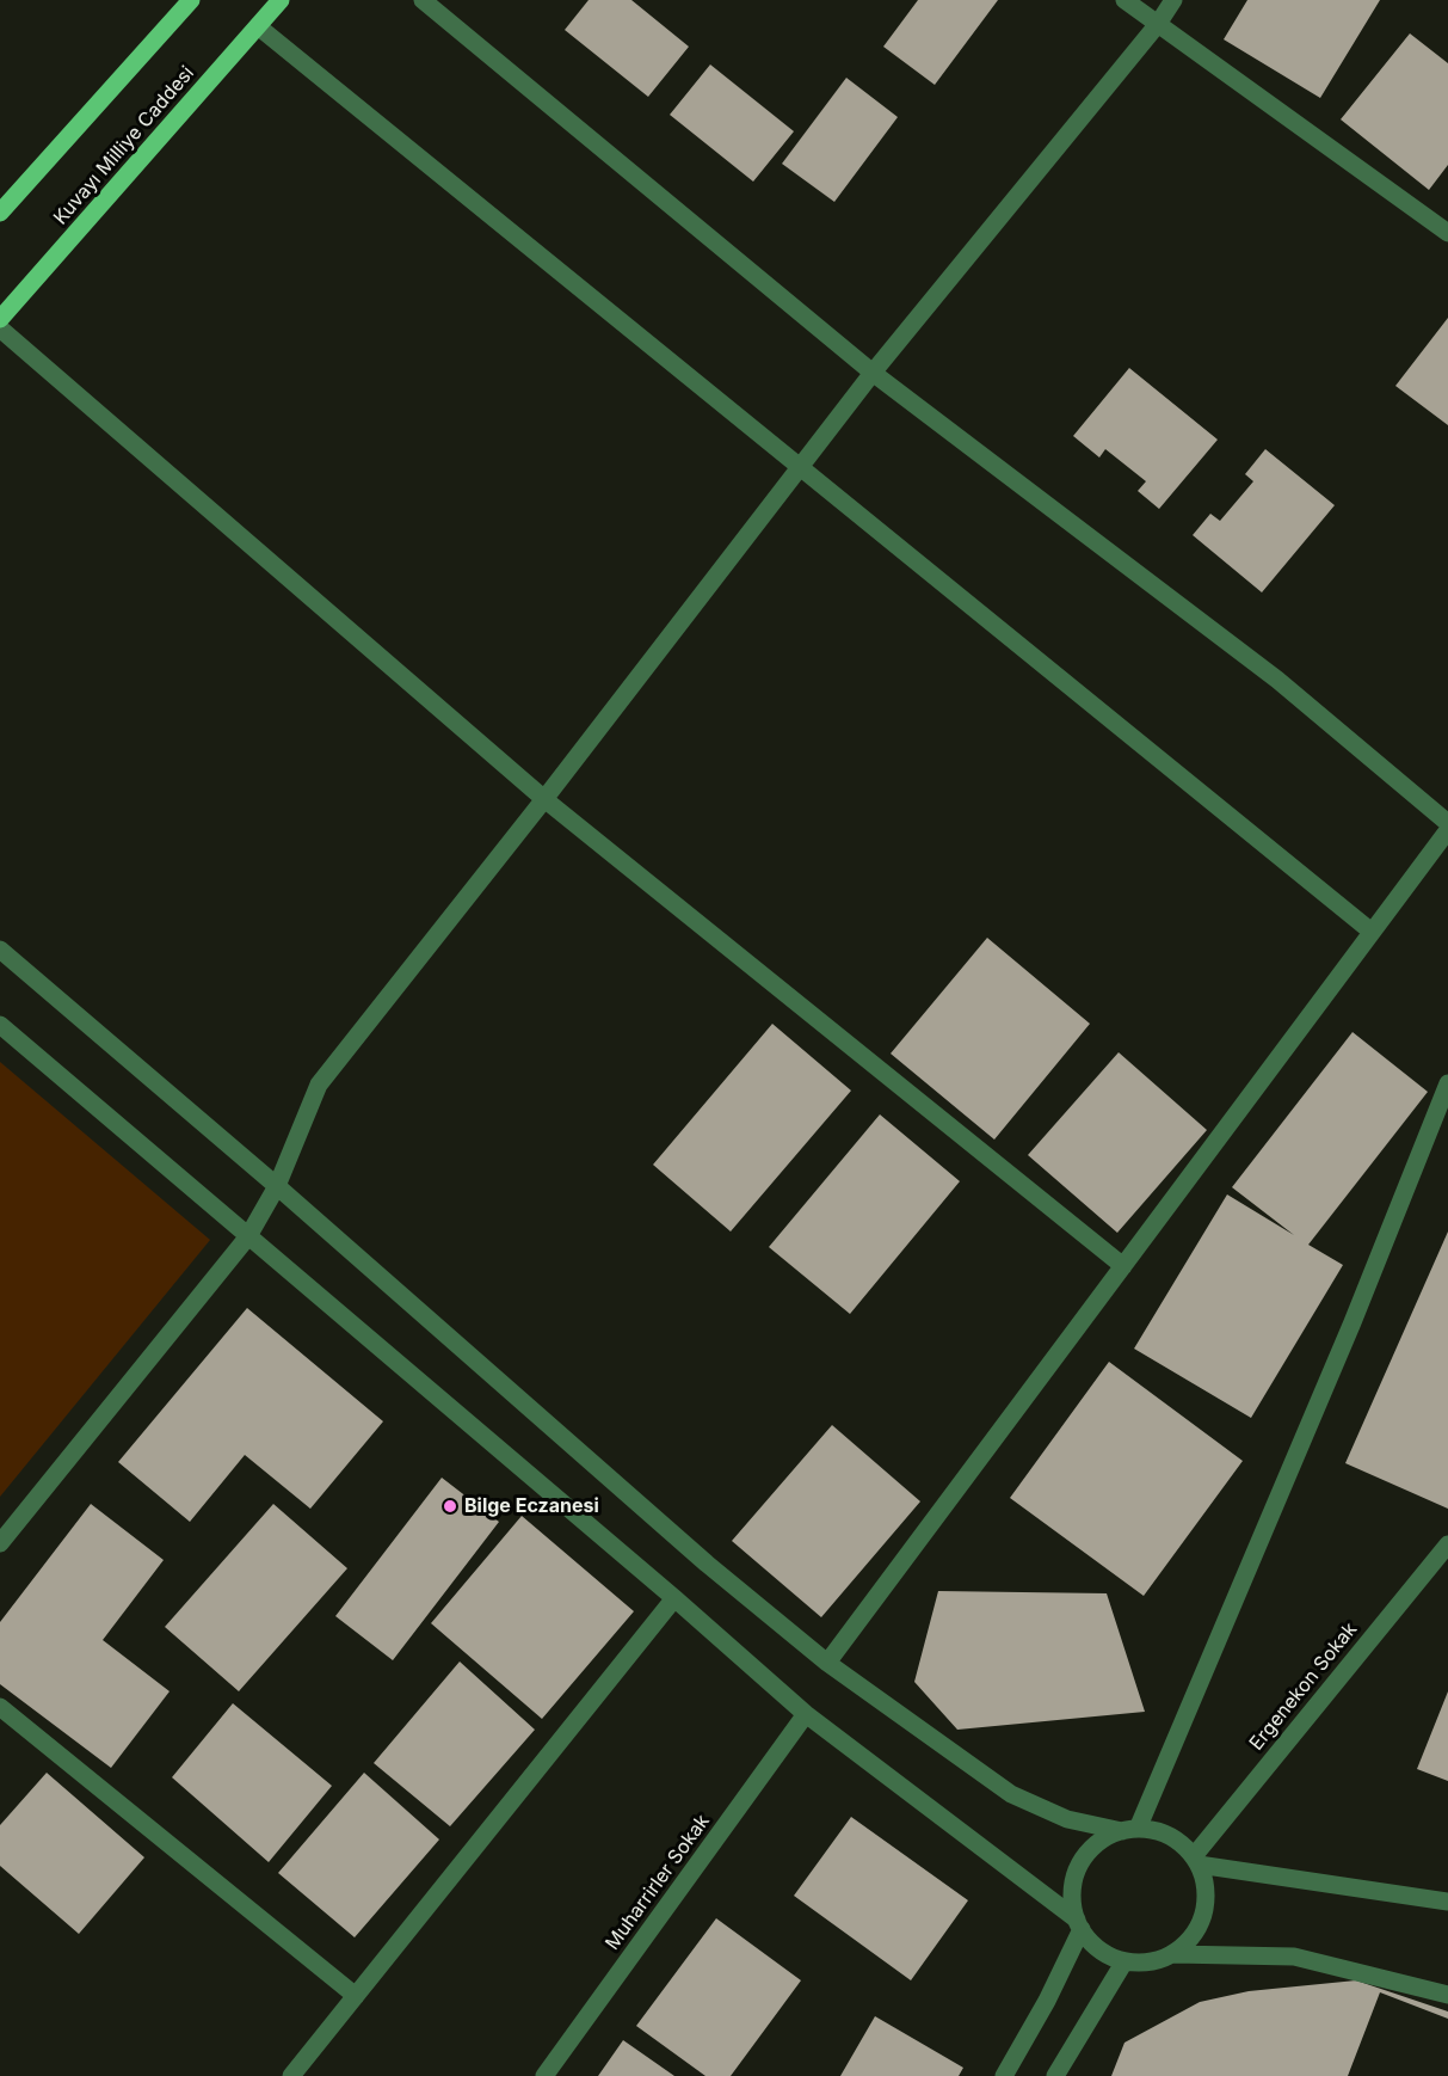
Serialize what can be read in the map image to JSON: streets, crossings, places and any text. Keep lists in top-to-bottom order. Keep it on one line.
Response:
{"streets":{"main road":["Kuvayı Milliye Caddesi"],"street":["Ergenekon Sokak","Muharrirler Sokak"]},"places":["Bilge Eczanesi"]}
